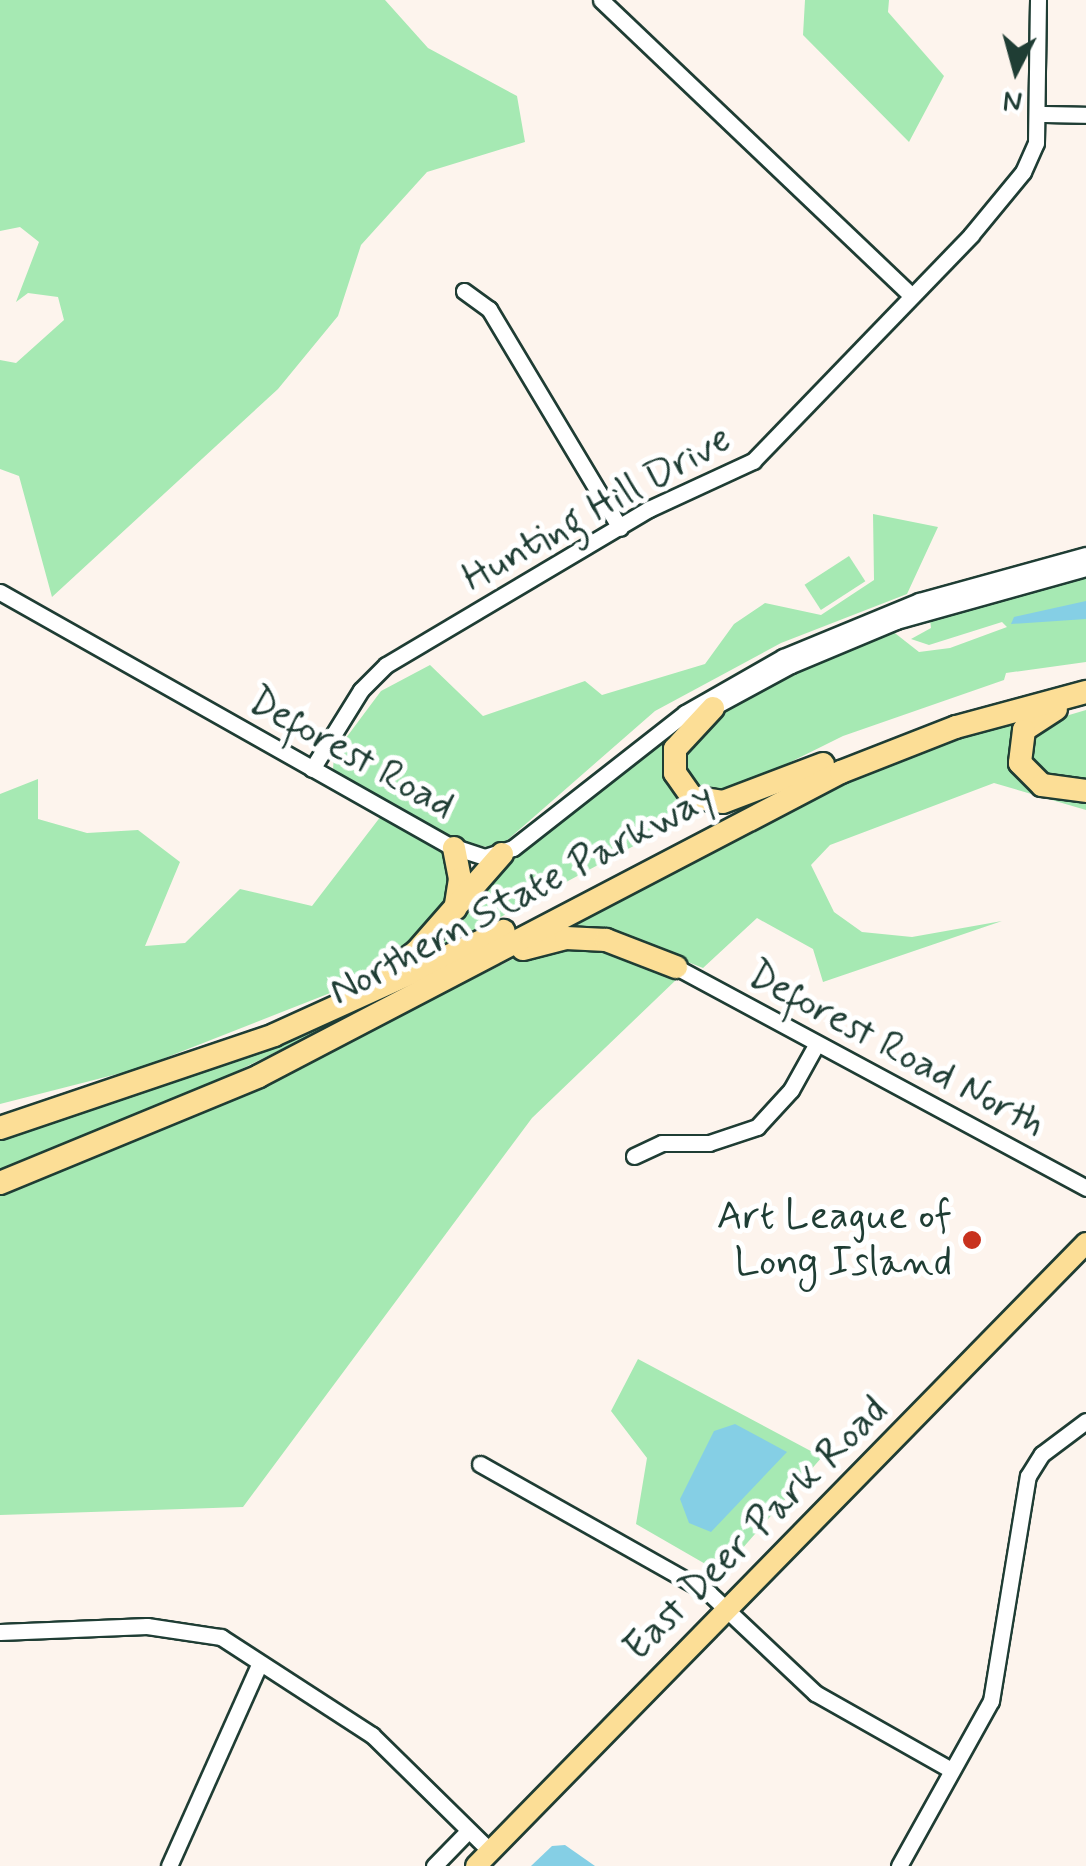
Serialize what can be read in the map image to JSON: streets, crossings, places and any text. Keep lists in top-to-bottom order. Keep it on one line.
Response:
{"streets":{"highway":["Northern State Parkway"],"main road":["East Deer Park Road"],"street":["Hunting Hill Drive","Deforest Road","Deforest Road North"]},"crossings":[["Hunting Hill Drive","Deforest Road"]],"places":["Art League of Long Island"],"north":"bottom"}
